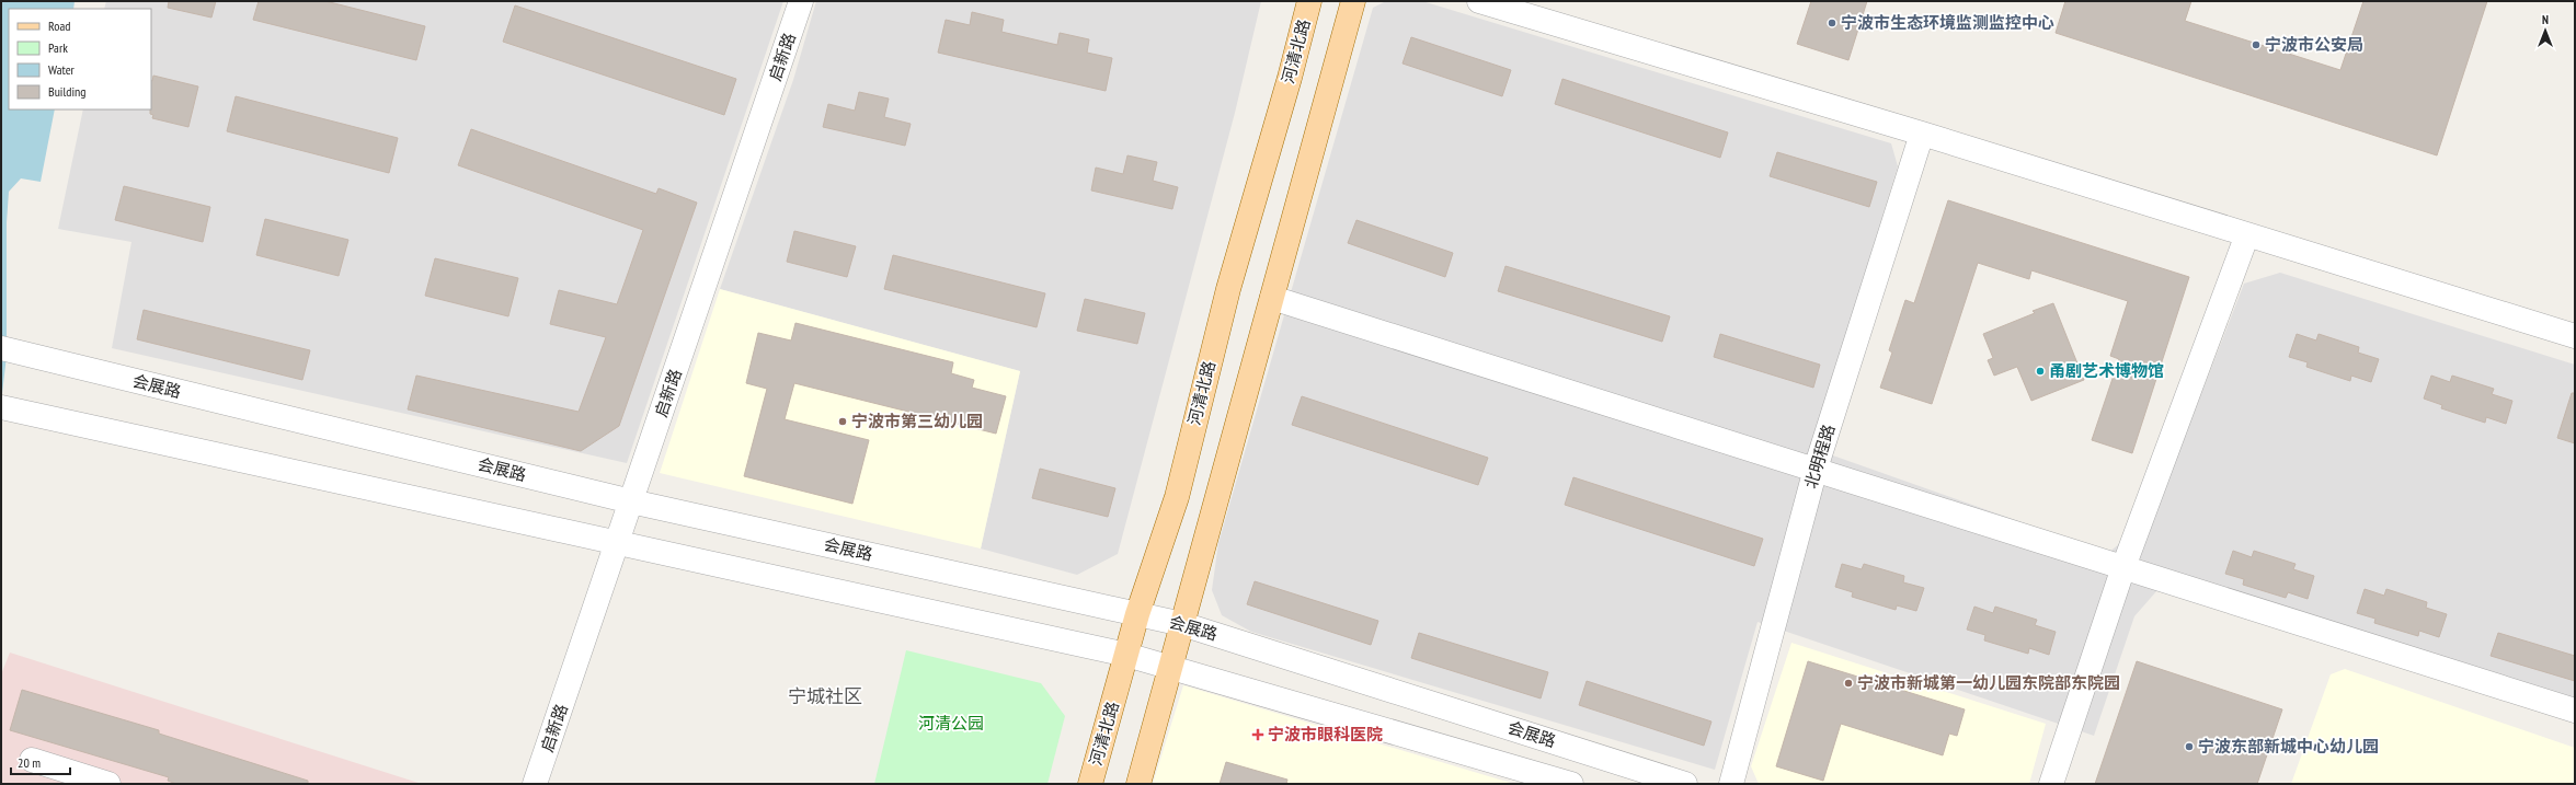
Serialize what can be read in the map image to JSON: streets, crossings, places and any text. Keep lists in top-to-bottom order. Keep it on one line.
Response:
{"streets":{"main road":["河清北路"],"street":["启新路","会展路","北明程路"]},"crossings":[["河清北路","会展路"],["启新路","会展路"]],"districts":["宁城社区"],"parks":["河清公园"],"places":{"other":["宁波市生态环境监测监控中心","宁波市公安局","甬剧艺术博物馆","宁波市第三幼儿园","宁波市新城第一幼儿园东院部东院园","宁波东部新城中心幼儿园"],"health":["宁波市眼科医院"]},"legend":["Road","Park","Water","Building"],"scale_bar":"20 m","north":"top"}
